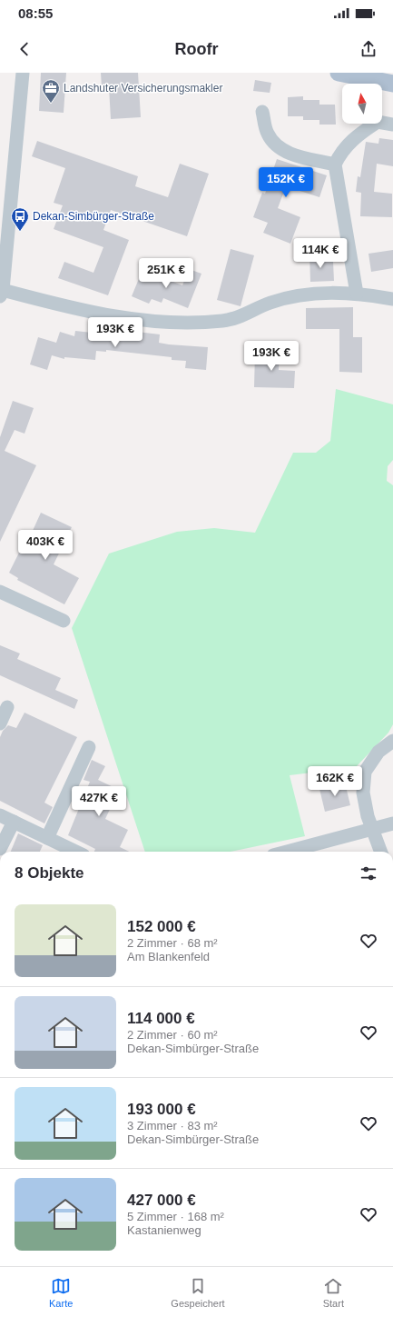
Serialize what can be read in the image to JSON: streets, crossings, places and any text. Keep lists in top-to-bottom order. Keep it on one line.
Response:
{"places":{"office":["Landshuter Versicherungsmakler"],"bus stop":["Dekan-Simbürger-Straße"]},"north":"top","page":{"status":"08:55","header":"Roofr","price":["152K €","114K €","251K €","193K €","193K €","403K €","162K €","427K €"],"heading":"8 Objekte","list":[{"name":"152 000 €","note":"2 Zimmer · 68 m² · Am Blankenfeld"},{"name":"114 000 €","note":"2 Zimmer · 60 m² · Dekan-Simbürger-Straße"},{"name":"193 000 €","note":"3 Zimmer · 83 m² · Dekan-Simbürger-Straße"},{"name":"427 000 €","note":"5 Zimmer · 168 m² · Kastanienweg"}],"tabs":["Karte","Gespeichert","Start"]}}
